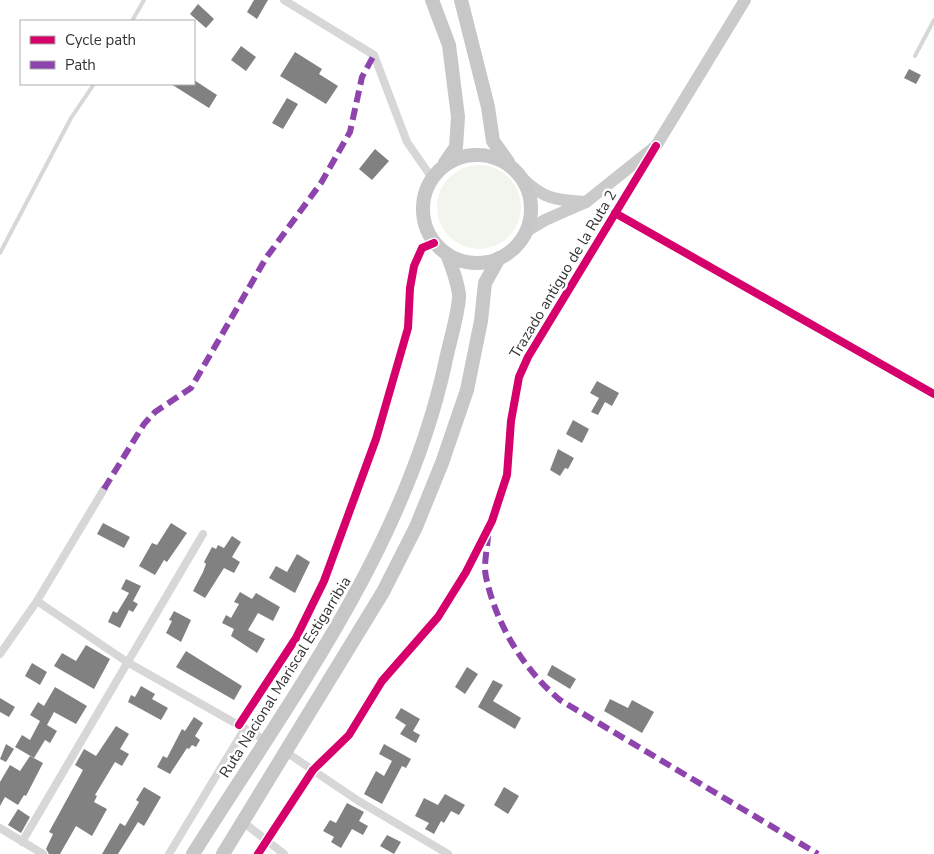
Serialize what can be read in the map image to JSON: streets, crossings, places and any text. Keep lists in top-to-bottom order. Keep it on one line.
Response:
{"streets":{"highway":["Ruta Nacional Mariscal Estigarribia"],"street":["Trazado antiguo de la Ruta 2"]},"legend":["Cycle path","Path"]}
